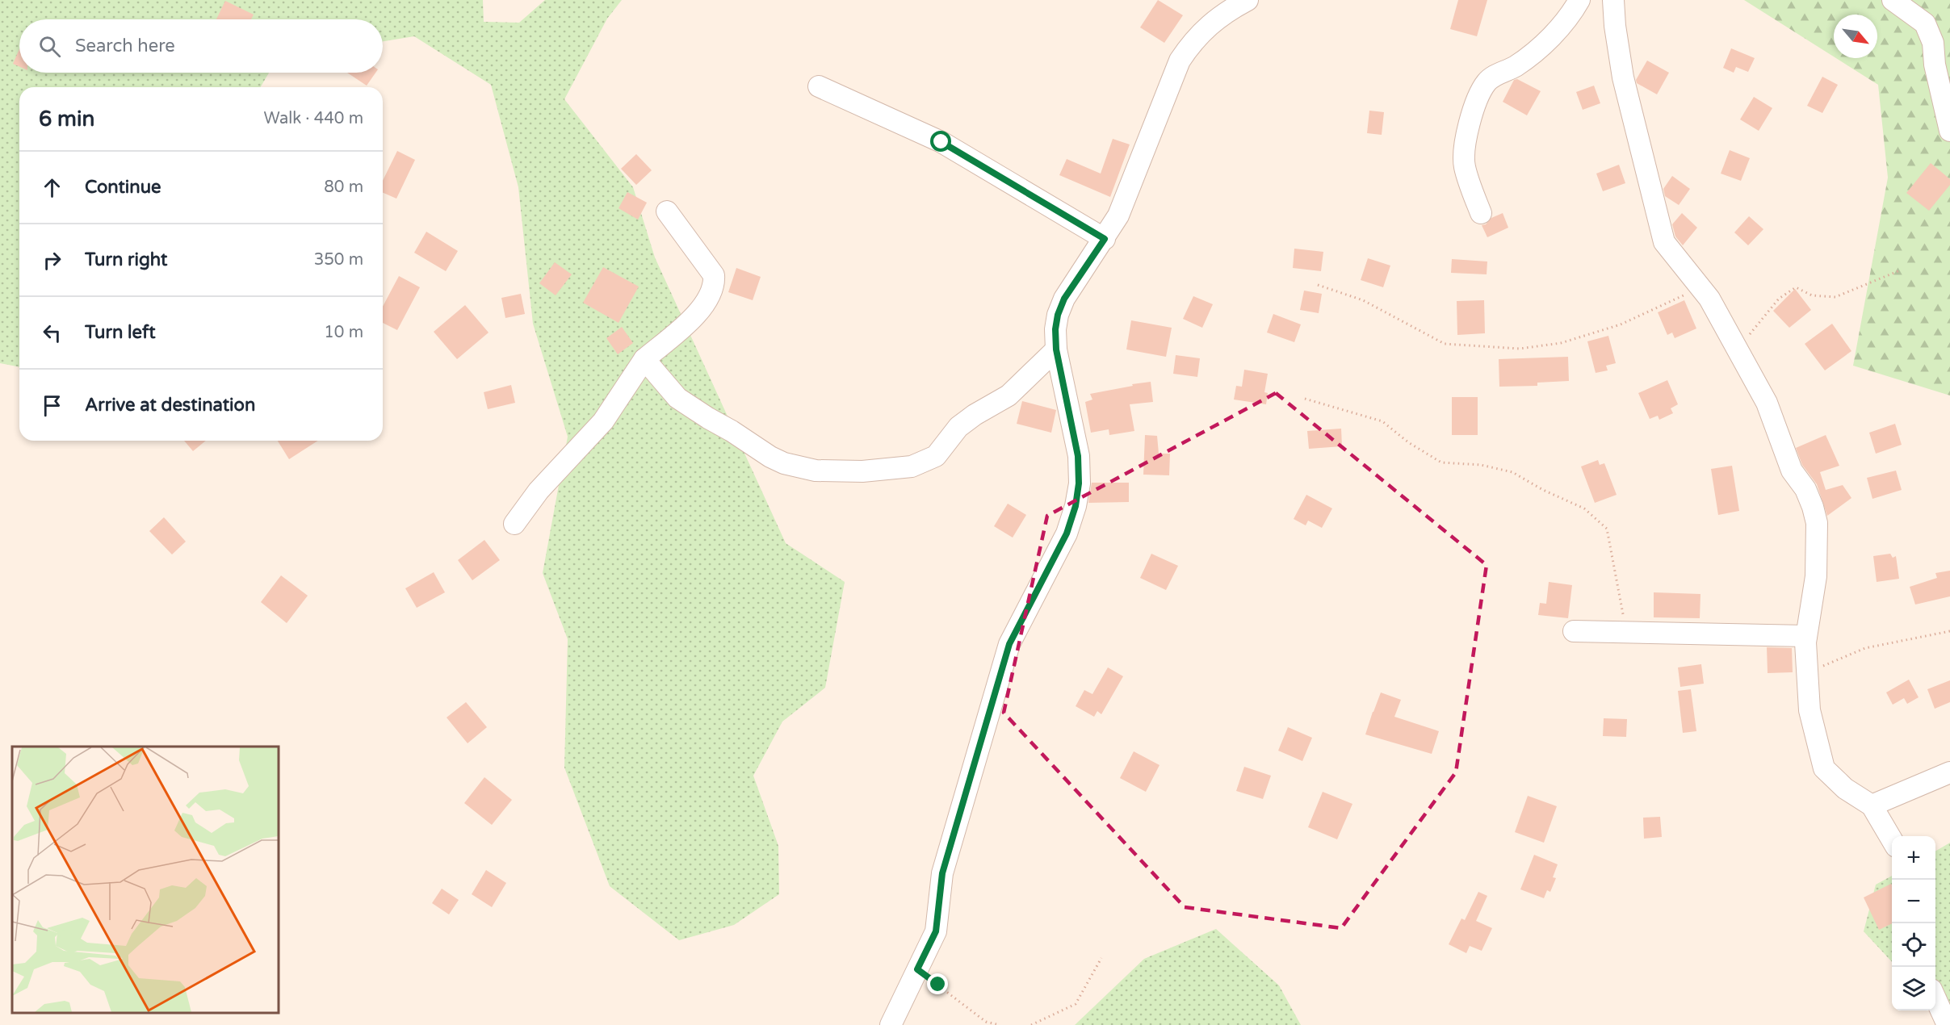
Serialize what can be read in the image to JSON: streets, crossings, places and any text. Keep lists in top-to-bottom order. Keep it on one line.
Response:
{"north":"bottom right","page":{"search":"Search here","heading":["6 min","Walk · 440 m"],"list":[["Continue","80 m"],["Turn right","350 m"],["Turn left","10 m"],"Arrive at destination"],"map_buttons":["+","−"]}}
